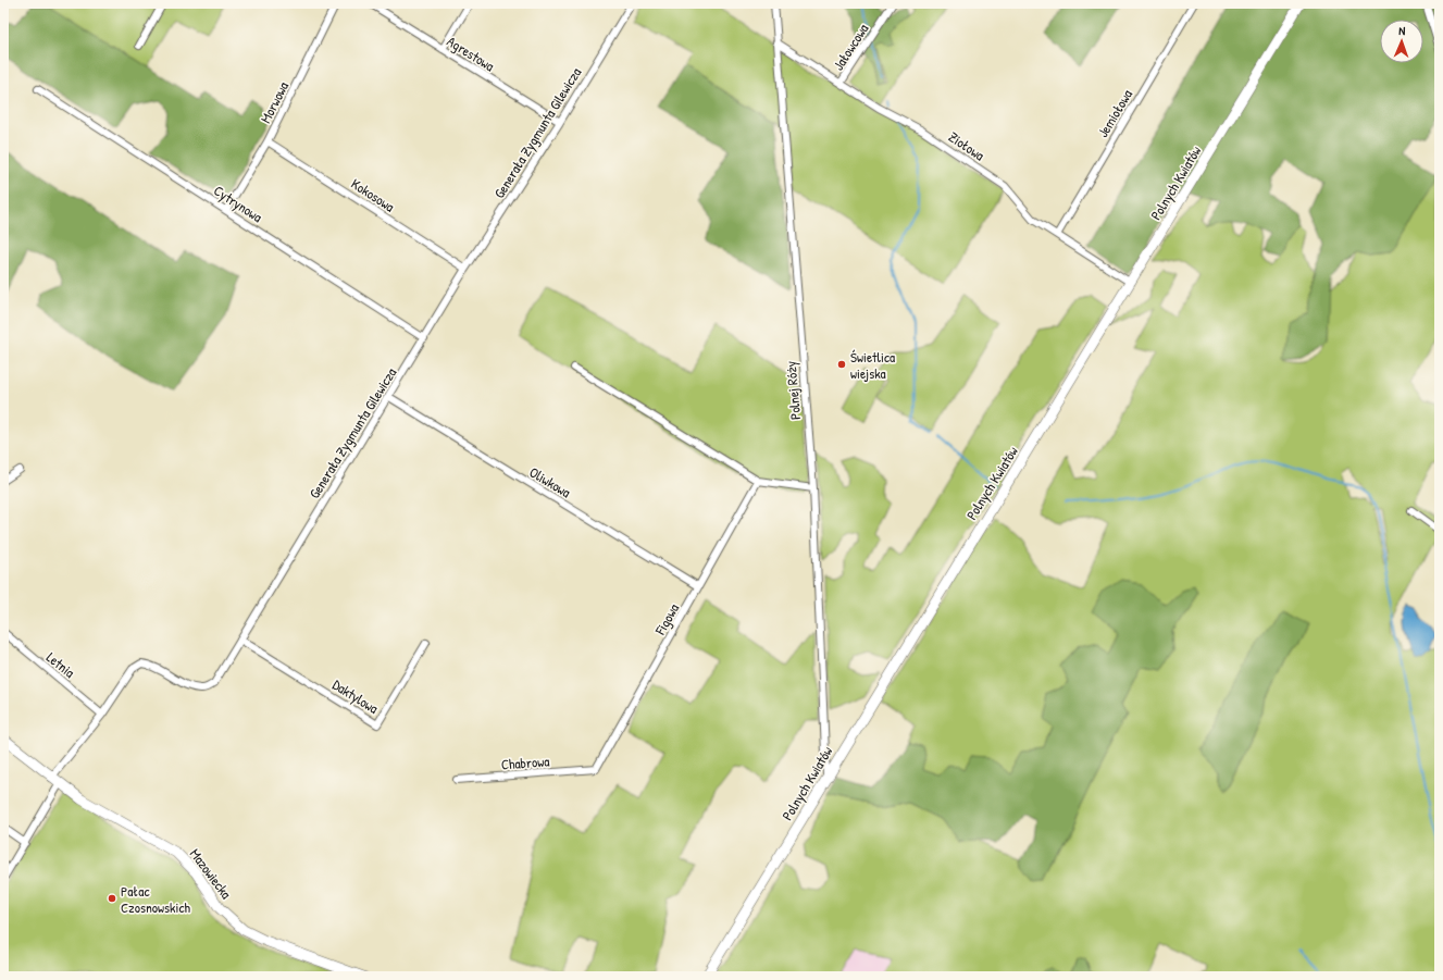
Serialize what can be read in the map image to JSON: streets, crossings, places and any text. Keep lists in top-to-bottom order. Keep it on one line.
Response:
{"streets":{"street":["Jałowcowa","Agrestowa","Morwowa","Jemiołowa","Generała Zygmunta Gilewicza","Ziołowa","Polnych Kwiatów","Kokosowa","Cytrynowa","Polnej Róży","Oliwkowa","Figowa","Letnia","Daktylowa","Chabrowa","Mazowiecka"]},"crossings":[["Jałowcowa","Ziołowa"],["Agrestowa","Generała Zygmunta Gilewicza"],["Morwowa","Kokosowa"],["Morwowa","Cytrynowa"],["Jemiołowa","Ziołowa"],["Generała Zygmunta Gilewicza","Kokosowa"],["Generała Zygmunta Gilewicza","Cytrynowa"],["Generała Zygmunta Gilewicza","Oliwkowa"],["Generała Zygmunta Gilewicza","Letnia"],["Generała Zygmunta Gilewicza","Daktylowa"],["Generała Zygmunta Gilewicza","Mazowiecka"],["Ziołowa","Polnych Kwiatów"],["Ziołowa","Polnej Róży"],["Polnych Kwiatów","Polnej Róży"],["Oliwkowa","Figowa"],["Figowa","Chabrowa"]],"places":["Świetlica wiejska","Pałac Czosnowskich"],"north":"top"}
